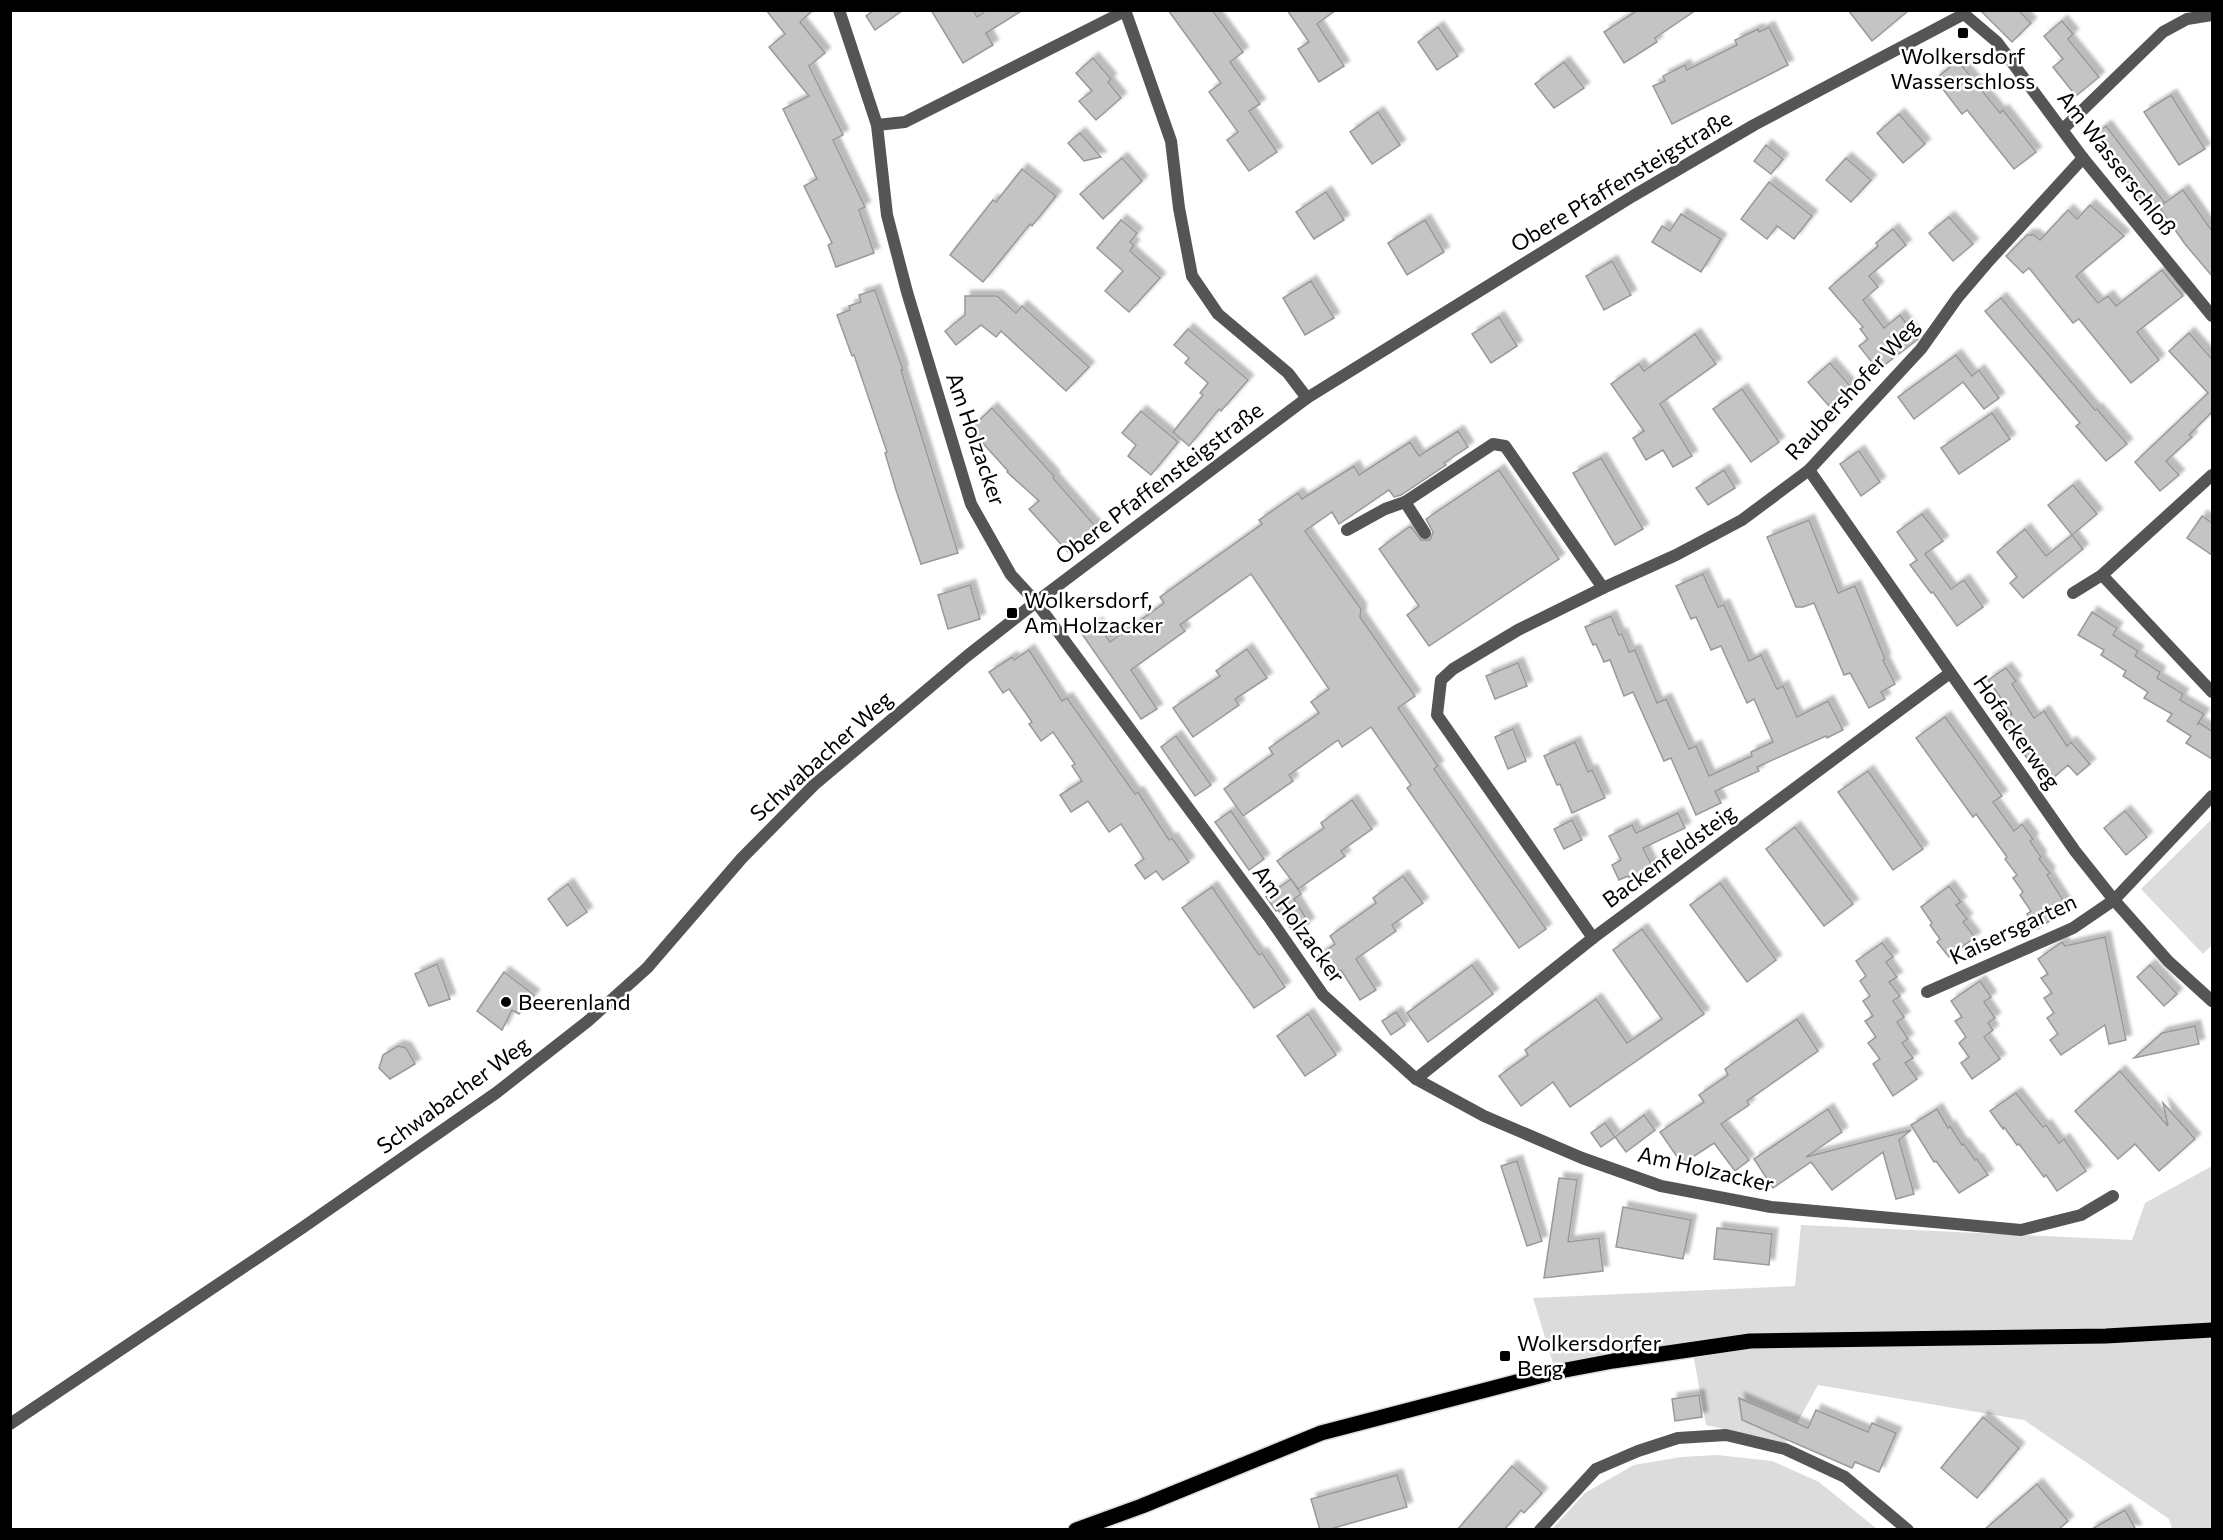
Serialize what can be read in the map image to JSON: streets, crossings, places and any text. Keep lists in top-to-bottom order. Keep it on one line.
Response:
{"streets":{"street":["Am Wasserschloß","Obere Pfaffensteigstraße","Raubershofer Weg","Am Holzacker","Hofackerweg","Schwabacher Weg","Backenfeldsteig","Kaisersgarten"]},"crossings":[["Am Wasserschloß","Obere Pfaffensteigstraße"],["Am Wasserschloß","Raubershofer Weg"],["Obere Pfaffensteigstraße","Am Holzacker"],["Obere Pfaffensteigstraße","Schwabacher Weg"],["Raubershofer Weg","Hofackerweg"],["Raubershofer Weg","Backenfeldsteig"],["Am Holzacker","Schwabacher Weg"],["Am Holzacker","Backenfeldsteig"],["Hofackerweg","Backenfeldsteig"],["Hofackerweg","Kaisersgarten"]],"places":{"transit":["Wolkersdorf Wasserschloss","Wolkersdorf, Am Holzacker","Wolkersdorfer Berg"],"other":["Beerenland"]}}
